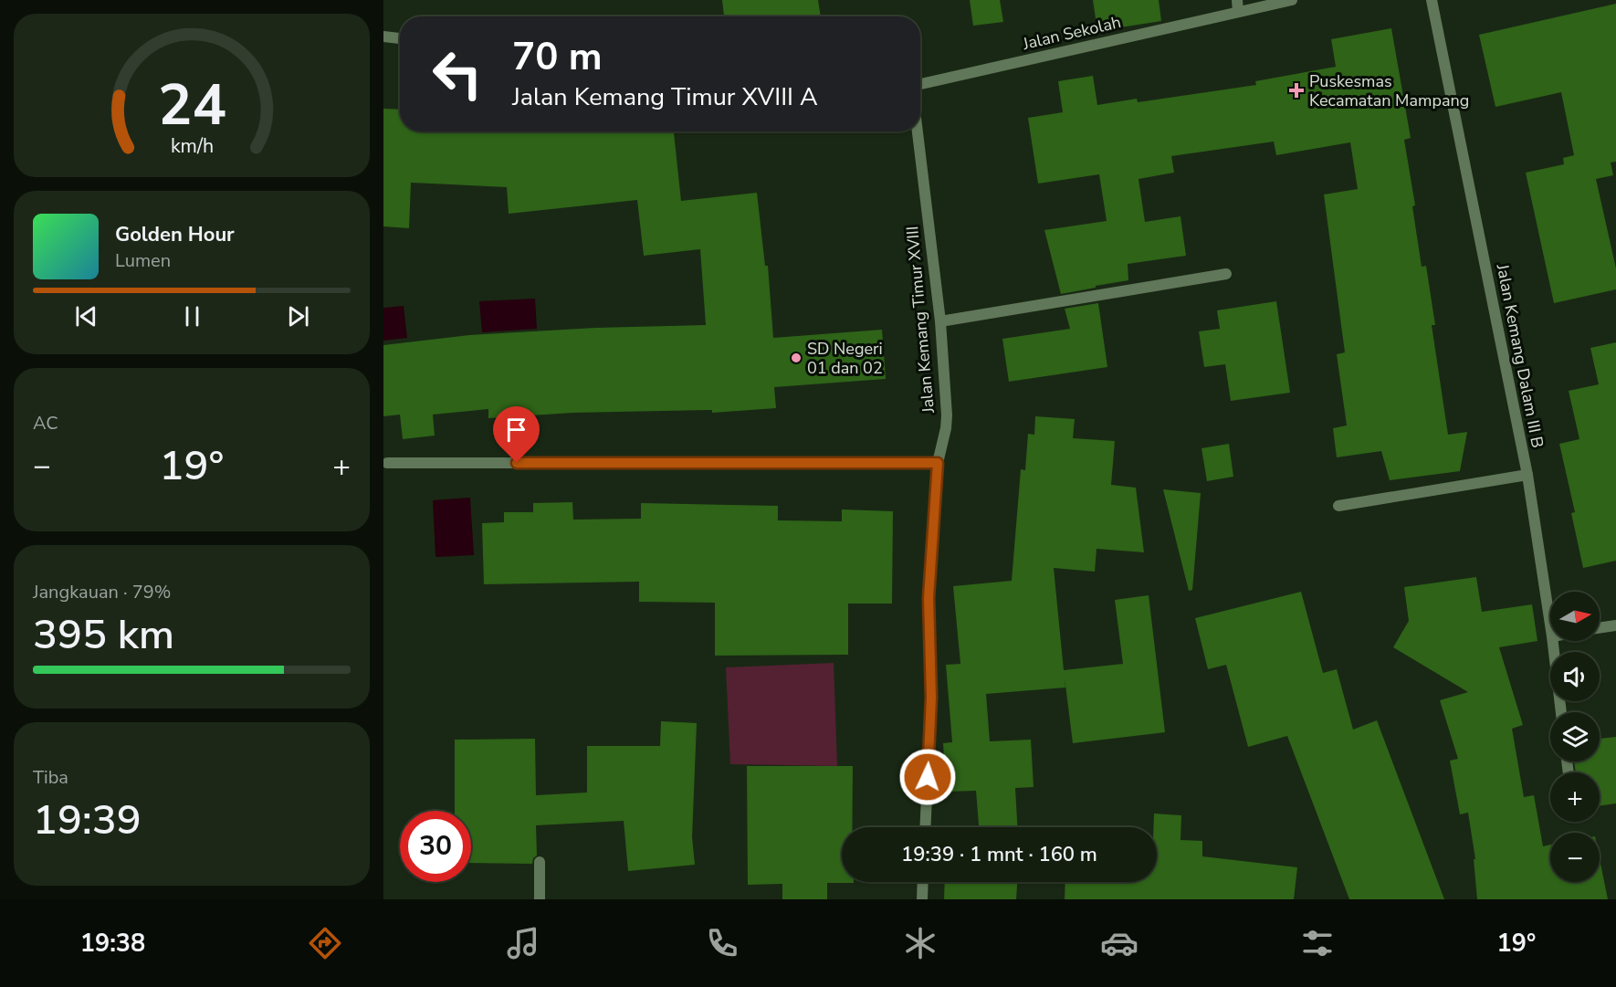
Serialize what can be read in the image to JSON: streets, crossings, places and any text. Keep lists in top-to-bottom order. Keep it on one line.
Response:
{"streets":{"street":["Jalan Sekolah","Jalan Kemang Timur XVIII","Jalan Kemang Dalam III B"]},"places":{"health":["Puskesmas Kecamatan Mampang"],"other":["SD Negeri 01 dan 02"]},"north":"right","page":{"turn":["70 m","Jalan Kemang Timur XVIII A"],"song":["Golden Hour","Lumen"],"tile":["AC",["Jangkauan · 79%","395 km"],["Tiba","19:39"]],"heat":["−","19°","+"],"map_buttons":["+","−"],"limit":"30","trip":"19:39 · 1 mnt · 160 m","tabs":["19:38","19°"],"gauge":["24","km/h"]}}
